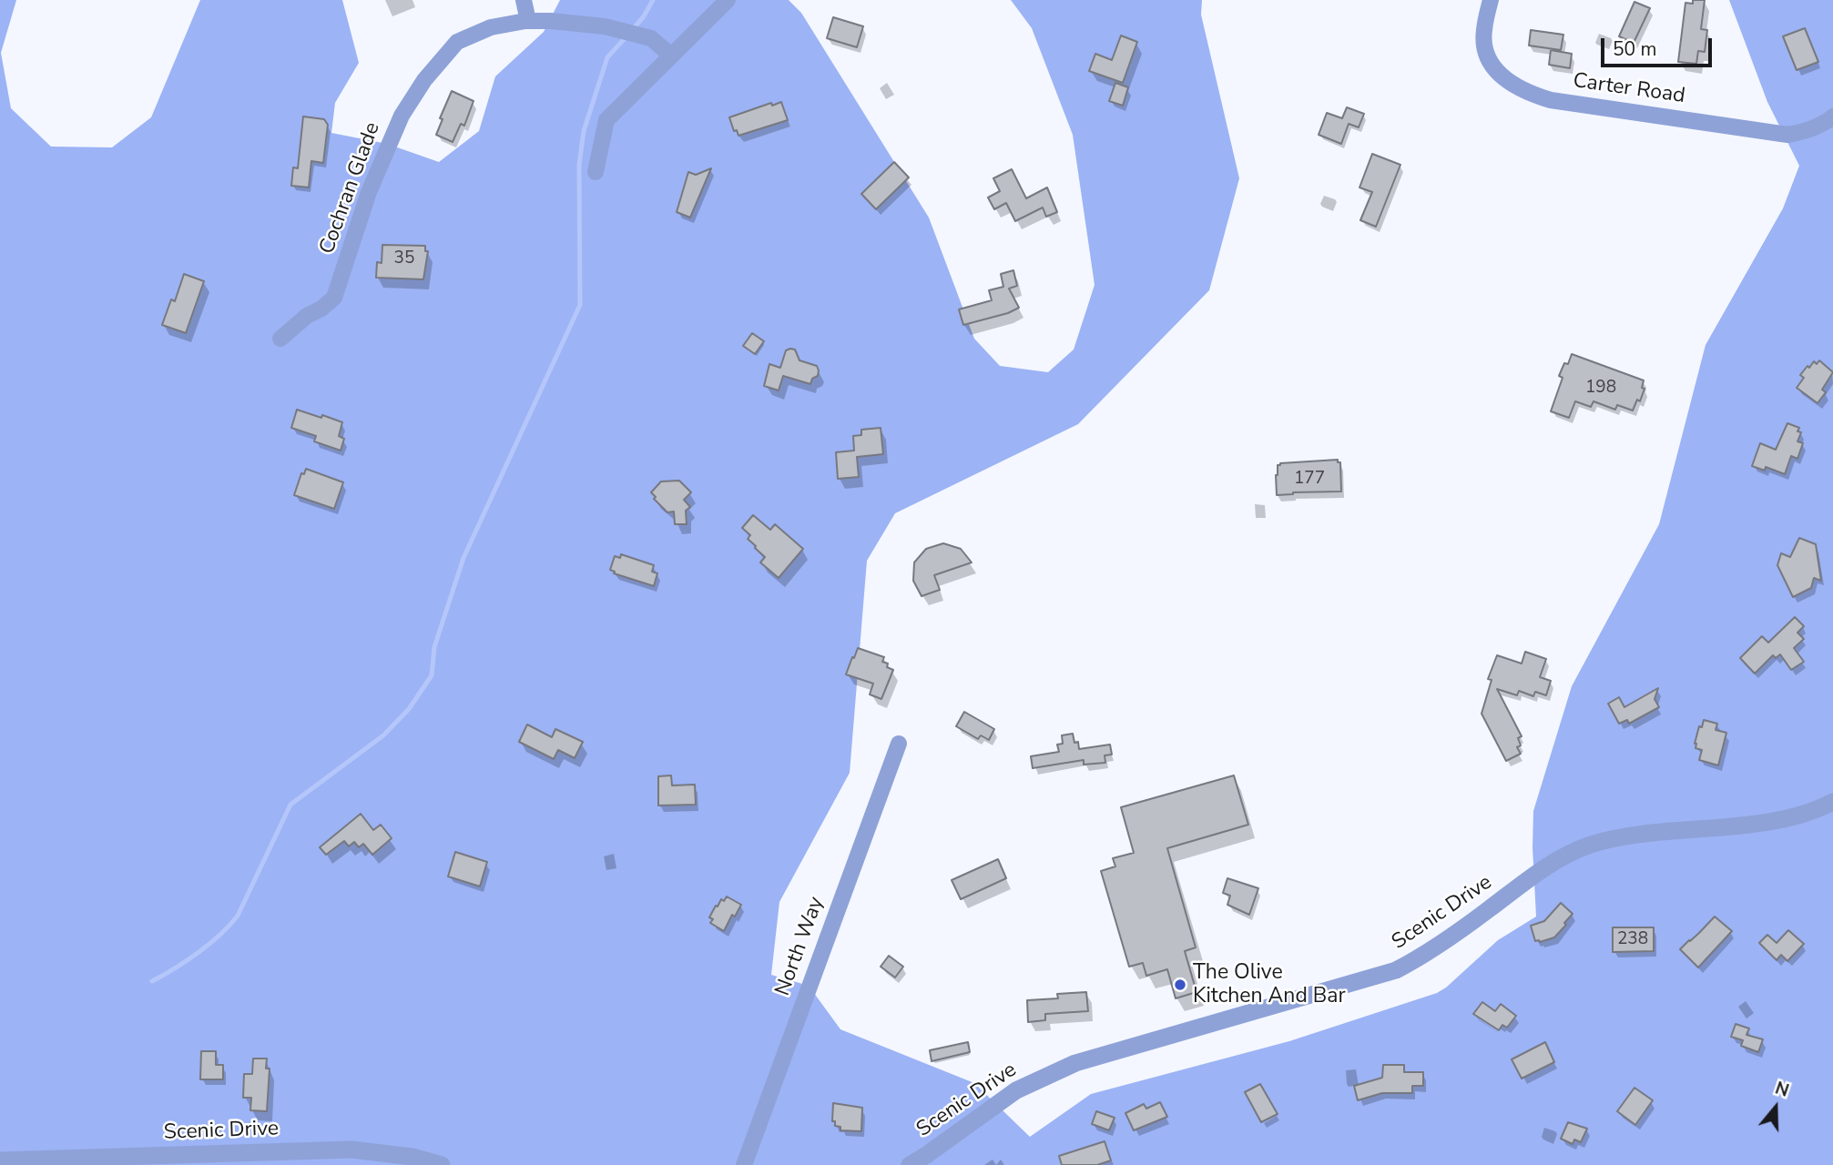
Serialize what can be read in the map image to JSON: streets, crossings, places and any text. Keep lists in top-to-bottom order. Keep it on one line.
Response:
{"streets":{"street":["Carter Road","Cochran Glade","Scenic Drive","North Way"]},"places":["The Olive Kitchen And Bar"],"house_numbers":["35","198","177","238"],"scale_bar":"50 m","north":"top"}
